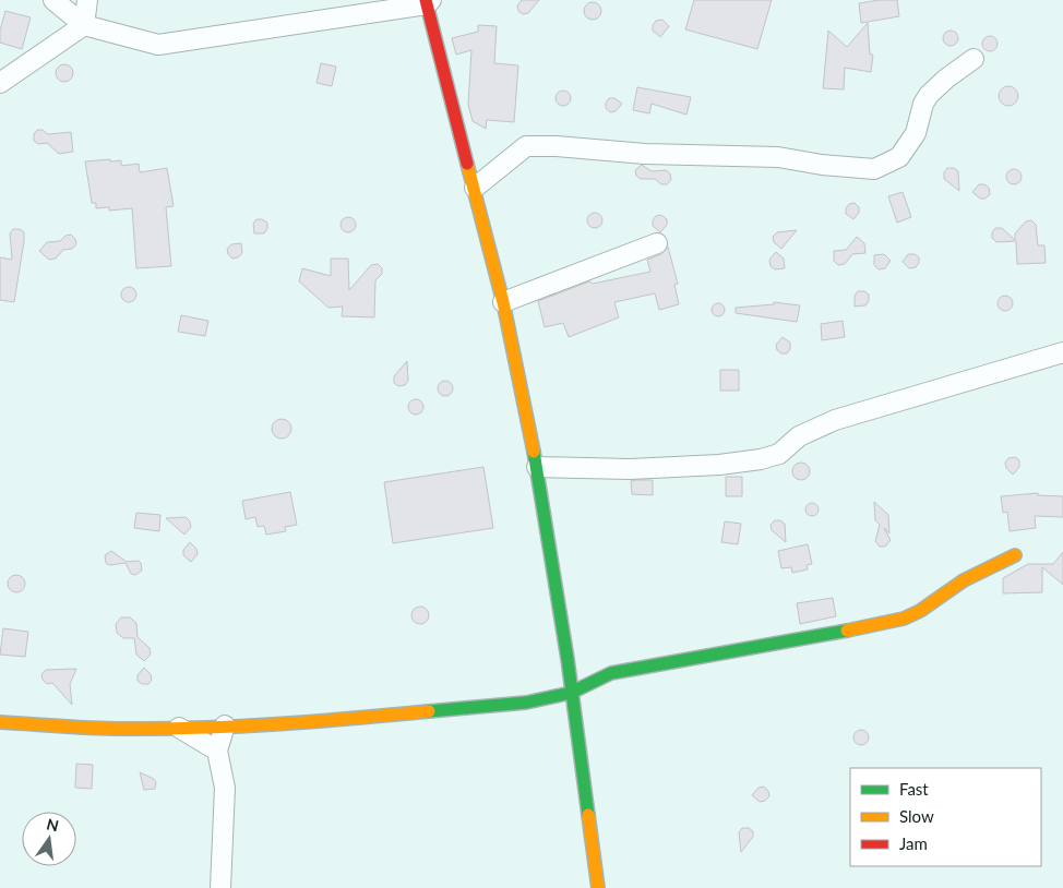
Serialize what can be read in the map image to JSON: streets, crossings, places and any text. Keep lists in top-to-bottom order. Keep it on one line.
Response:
{"legend":["Fast","Slow","Jam"],"north":"top"}
